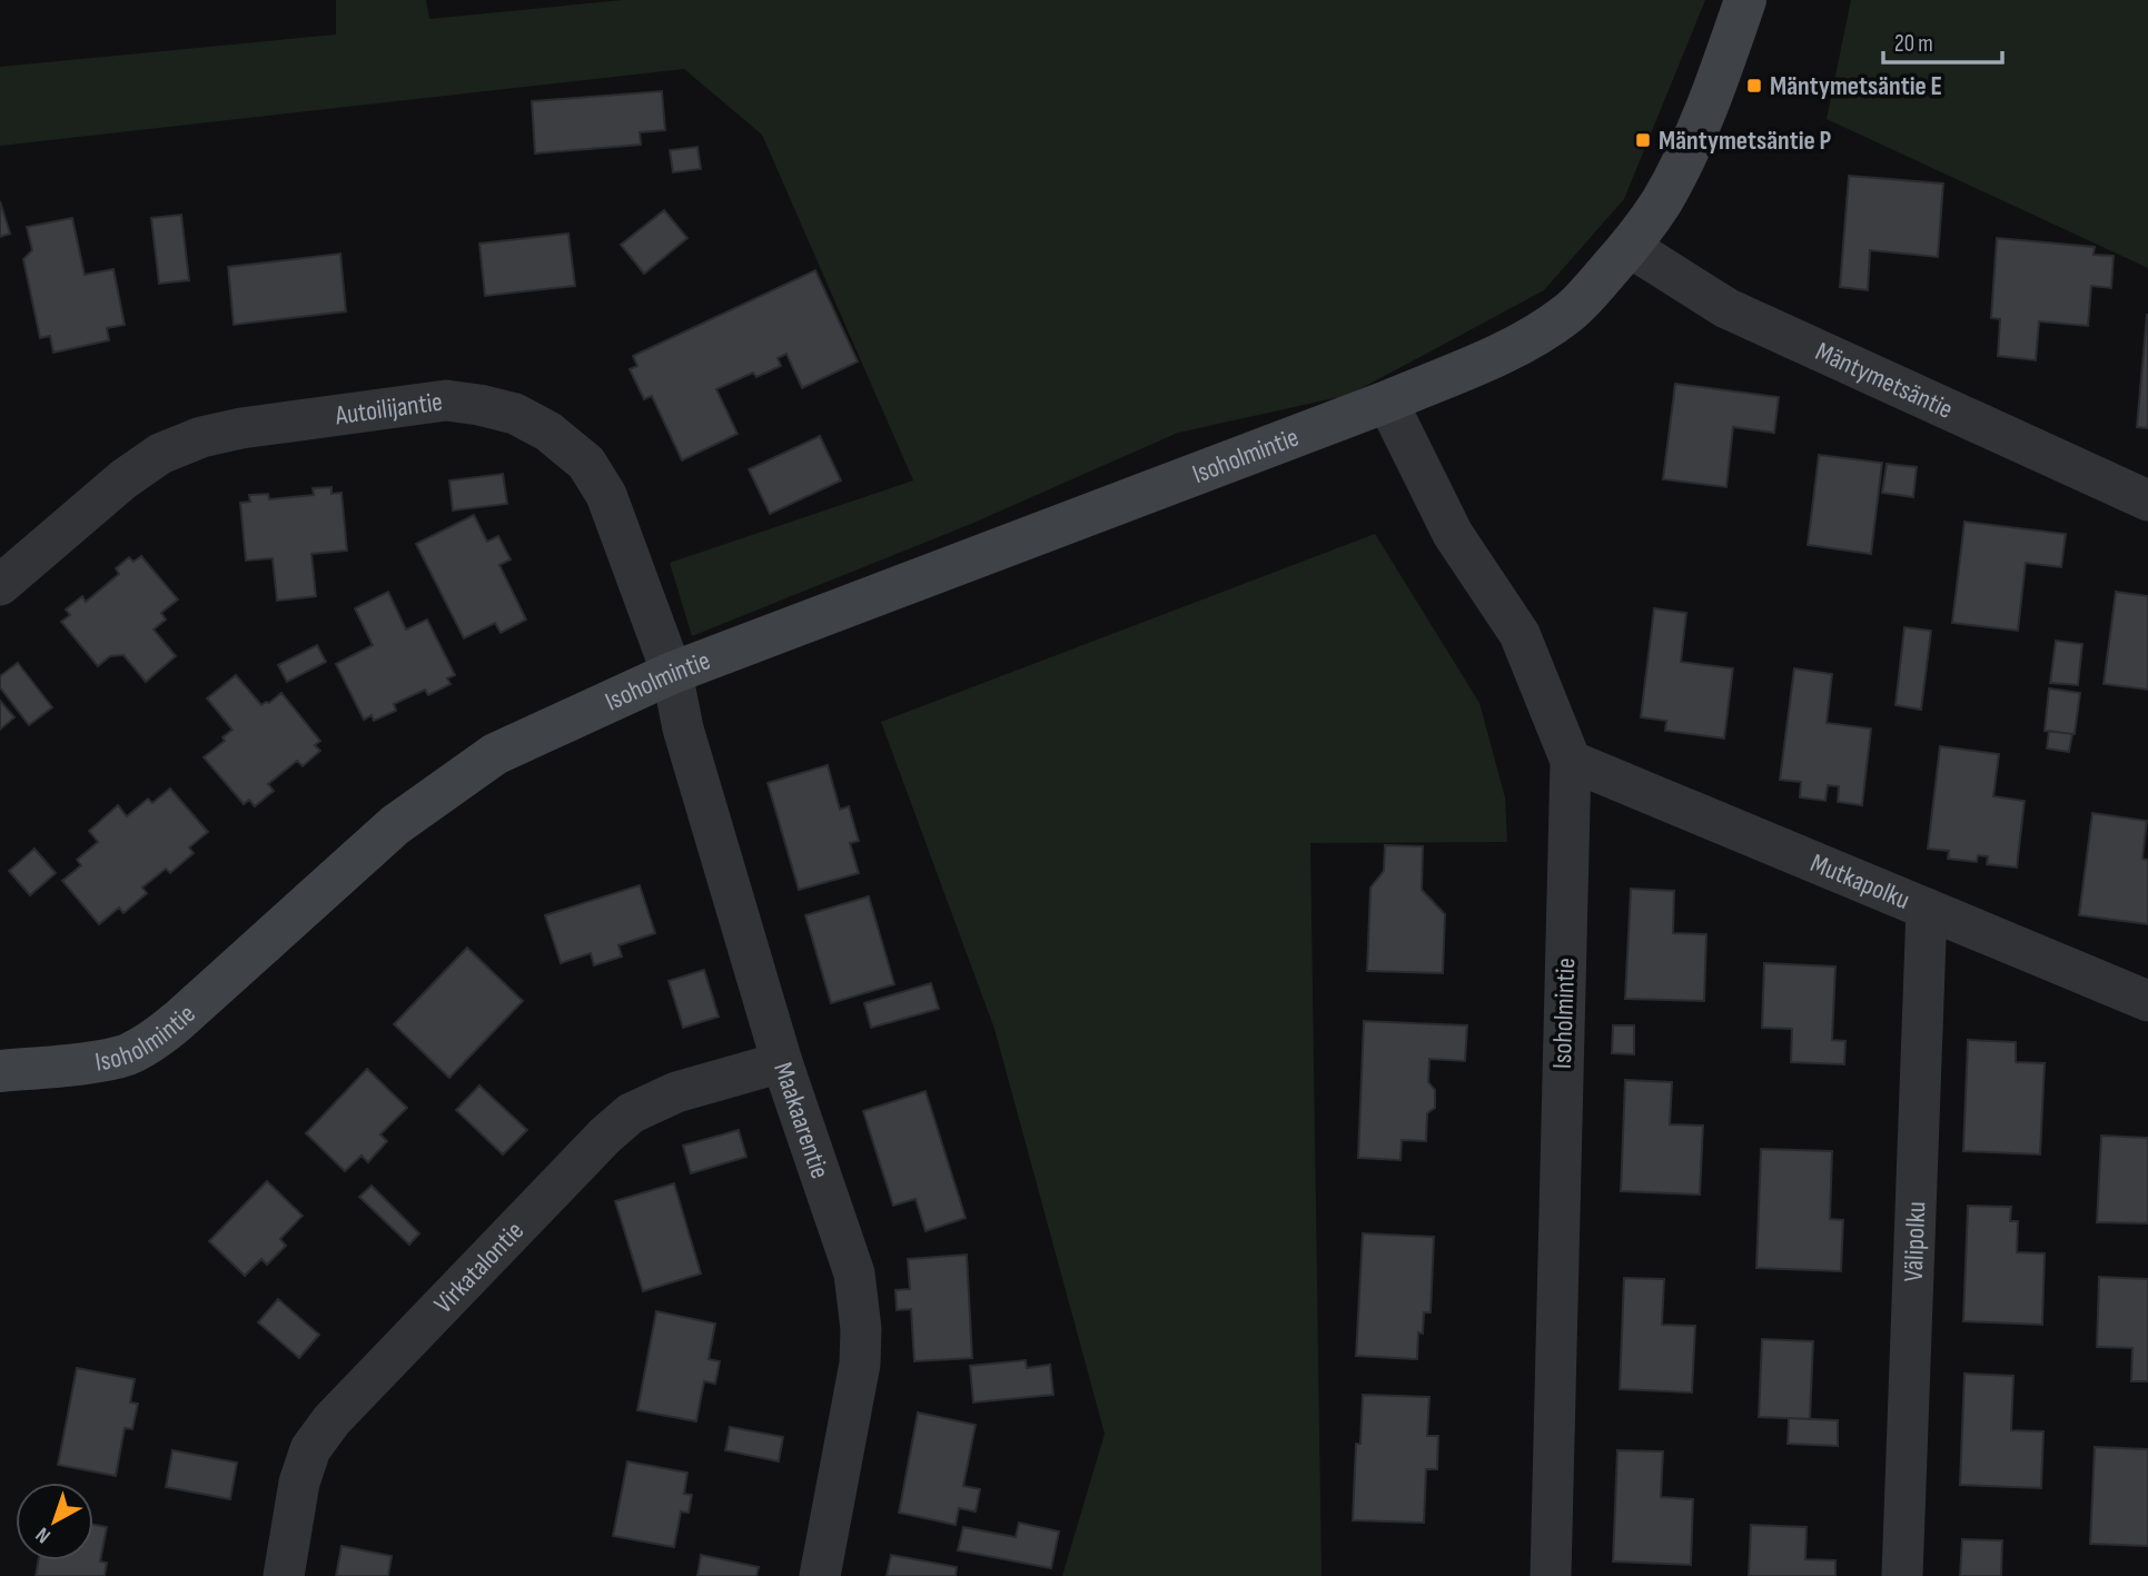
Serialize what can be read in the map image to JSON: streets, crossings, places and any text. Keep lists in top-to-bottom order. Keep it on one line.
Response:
{"streets":{"street":["Mäntymetsäntie","Autoilijantie","Isoholmintie","Mutkapolku","Maakaarentie","Välipolku","Virkatalontie"]},"crossings":[["Mäntymetsäntie","Isoholmintie"],["Autoilijantie","Isoholmintie"],["Autoilijantie","Maakaarentie"],["Isoholmintie","Mutkapolku"],["Isoholmintie","Maakaarentie"],["Mutkapolku","Välipolku"],["Maakaarentie","Virkatalontie"]],"places":{"transit":["Mäntymetsäntie E","Mäntymetsäntie P"]},"scale_bar":"20 m","north":"bottom left"}
